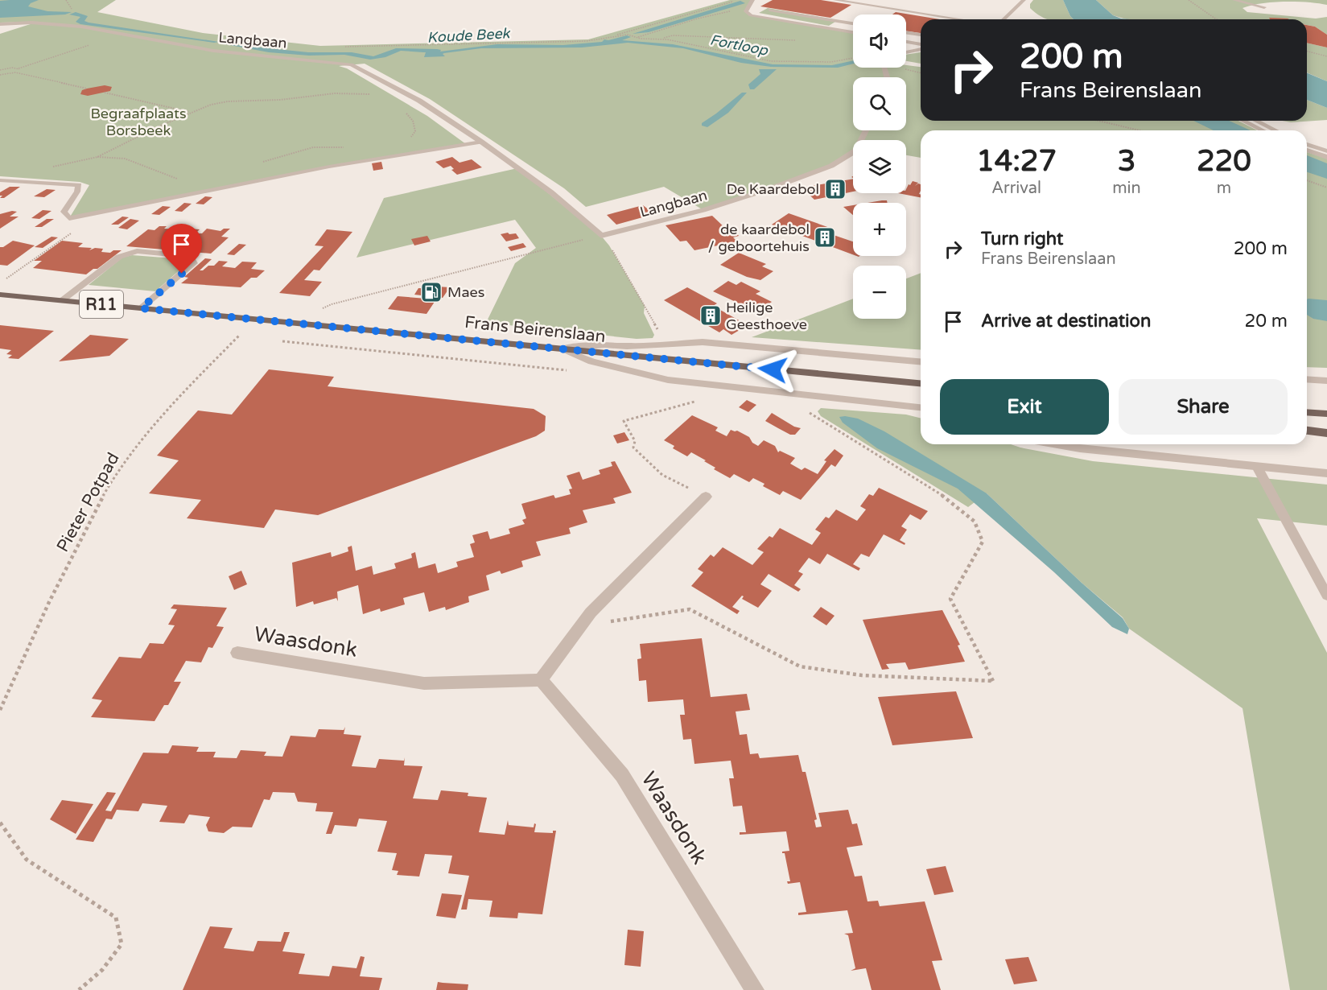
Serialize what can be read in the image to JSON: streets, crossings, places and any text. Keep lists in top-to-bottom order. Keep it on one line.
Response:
{"streets":{"main road":["R11","Frans Beirenslaan"],"street":["Langbaan","Waasdonk"],"path":["Pieter Potpad"]},"water":["Koude Beek","Fortloop"],"parks":["Begraafplaats Borsbeek"],"places":{"building":["De Kaardebol","de kaardebol / geboortehuis","Heilige Geesthoeve"],"fuel station":["Maes"]},"page":{"map_buttons":["+","−"],"turn":["200 m","Frans Beirenslaan"],"eta":["14:27","Arrival","3","min","220","m"],"list":[{"name":"Turn right","note":"Frans Beirenslaan","value":"200 m"},{"name":"Arrive at destination","value":"20 m"}],"buttons":["Exit","Share"]}}
